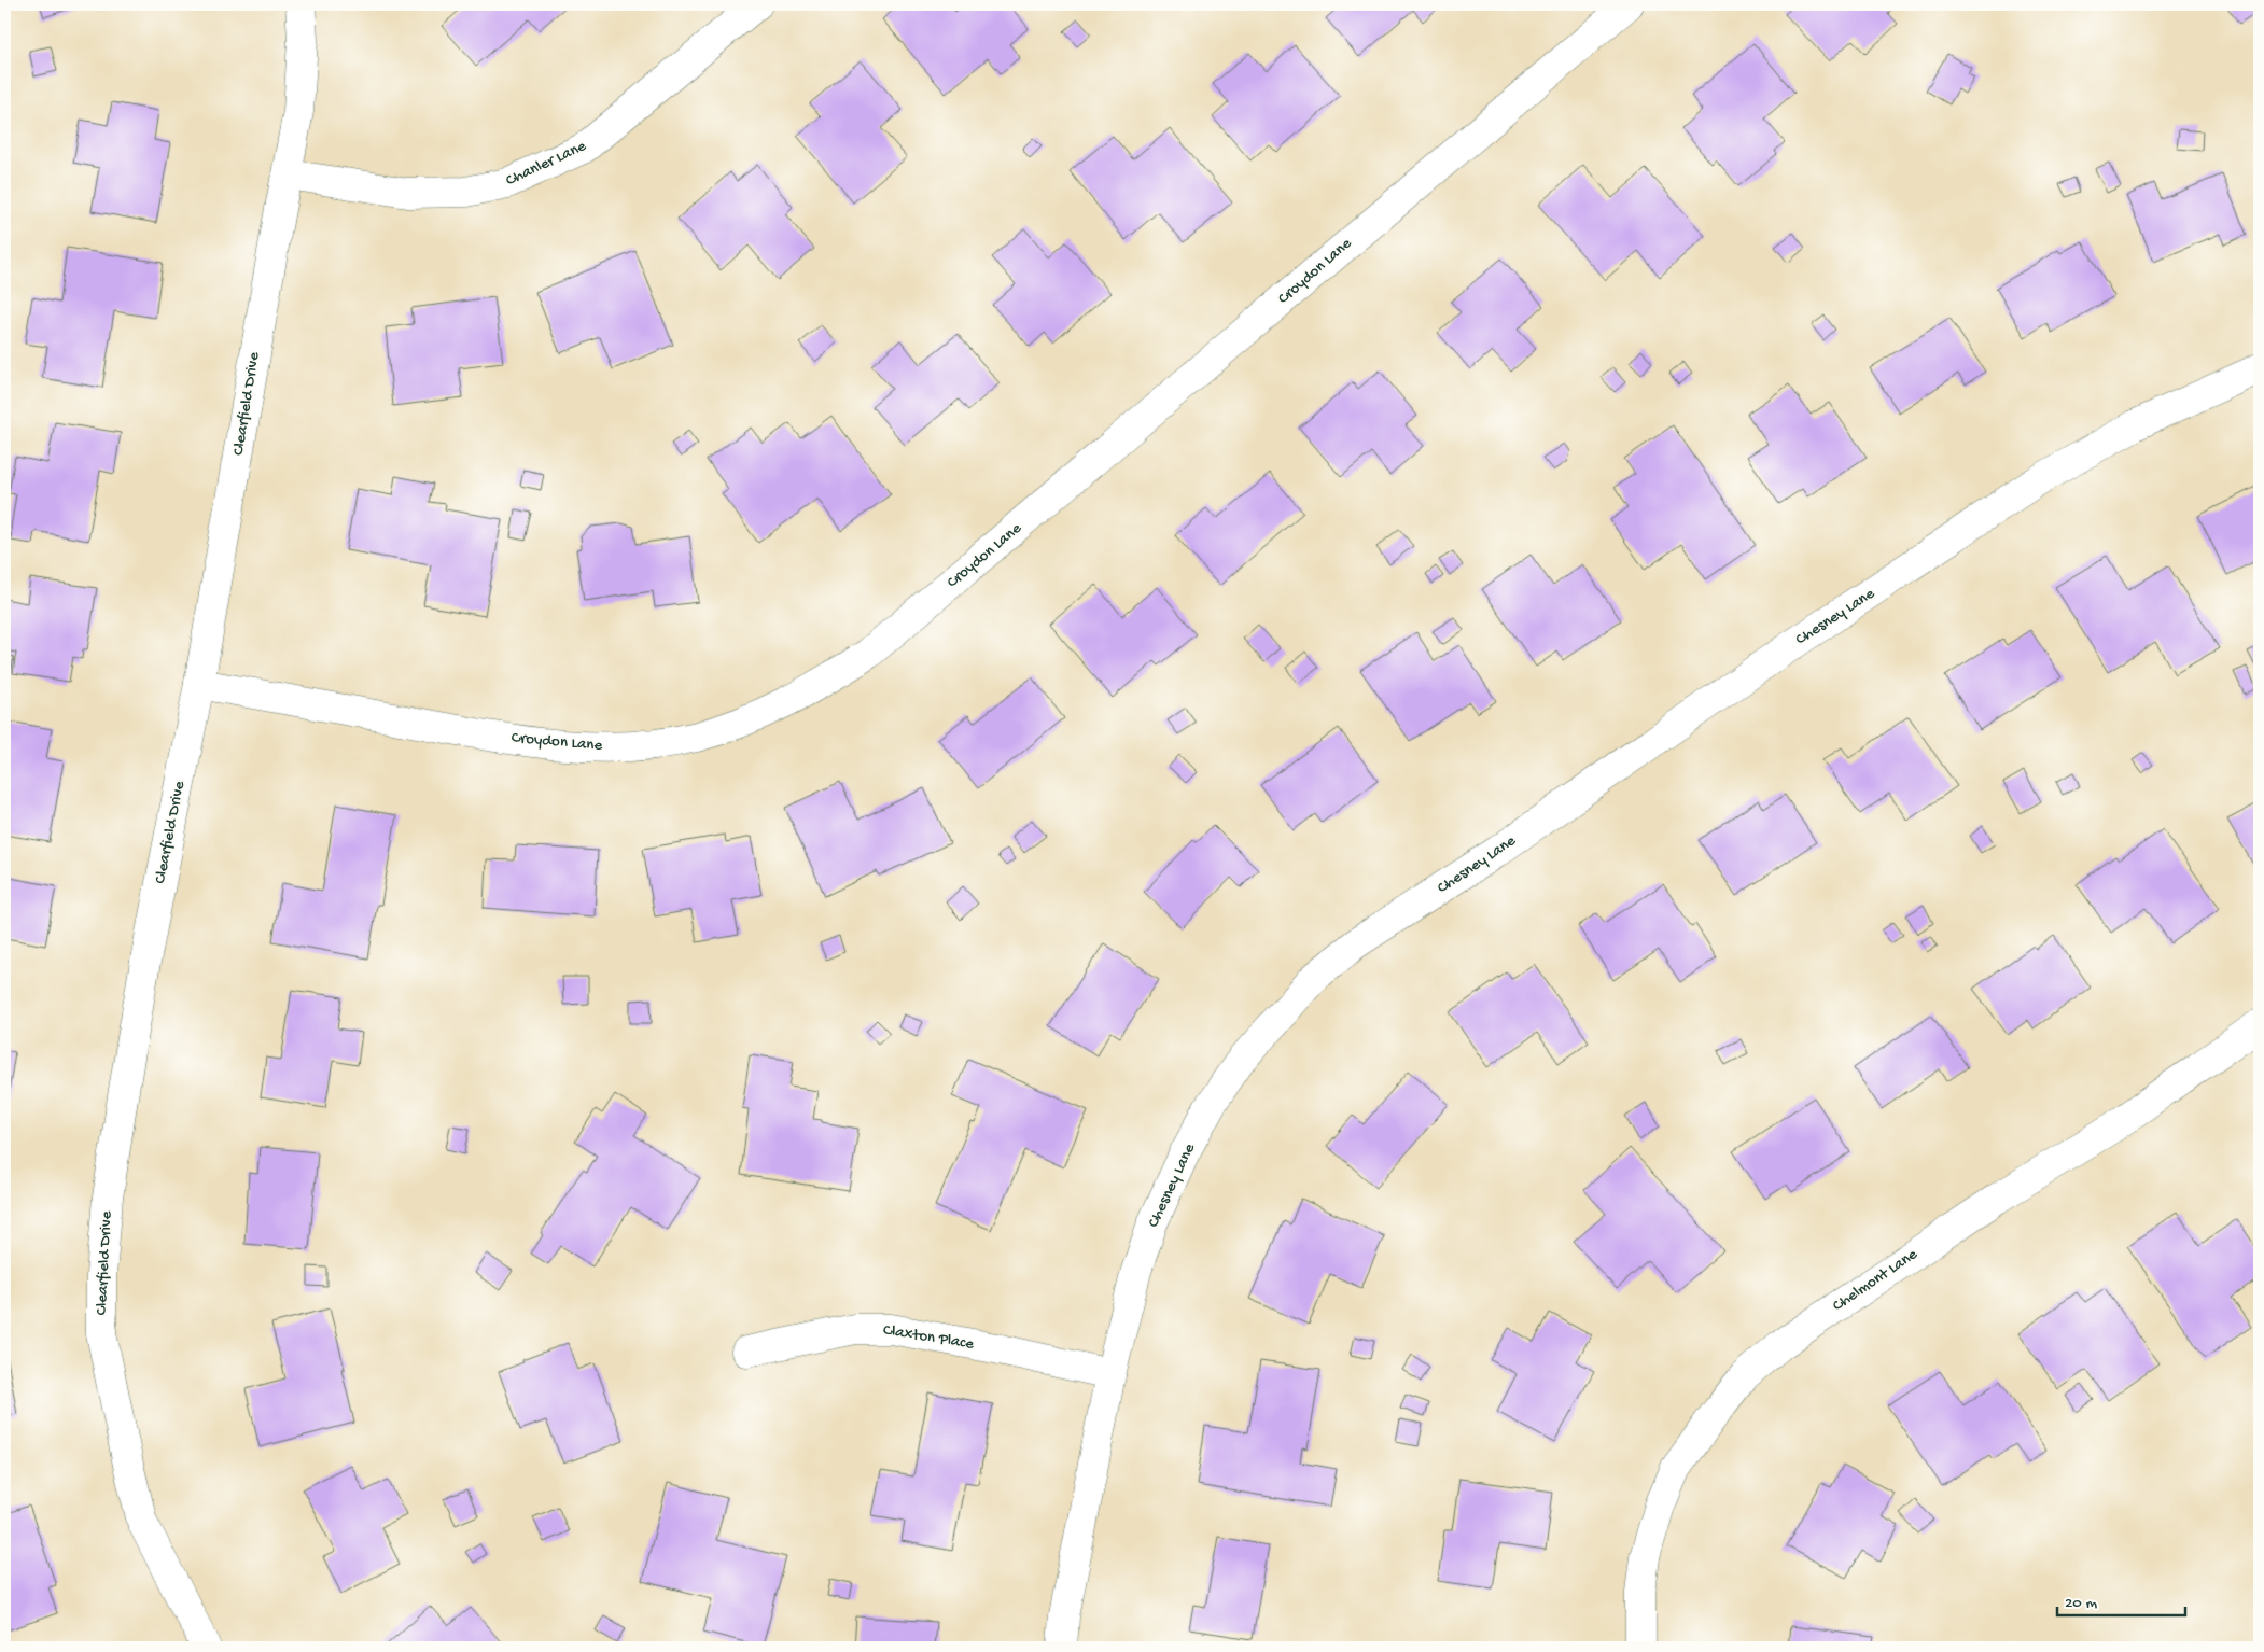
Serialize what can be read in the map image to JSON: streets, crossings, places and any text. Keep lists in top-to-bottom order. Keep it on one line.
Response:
{"streets":{"street":["Chanler Lane","Croydon Lane","Clearfield Drive","Chesney Lane","Chelmont Lane","Claxton Place"]},"crossings":[["Chanler Lane","Clearfield Drive"],["Croydon Lane","Clearfield Drive"],["Chesney Lane","Claxton Place"]],"scale_bar":"20 m"}
